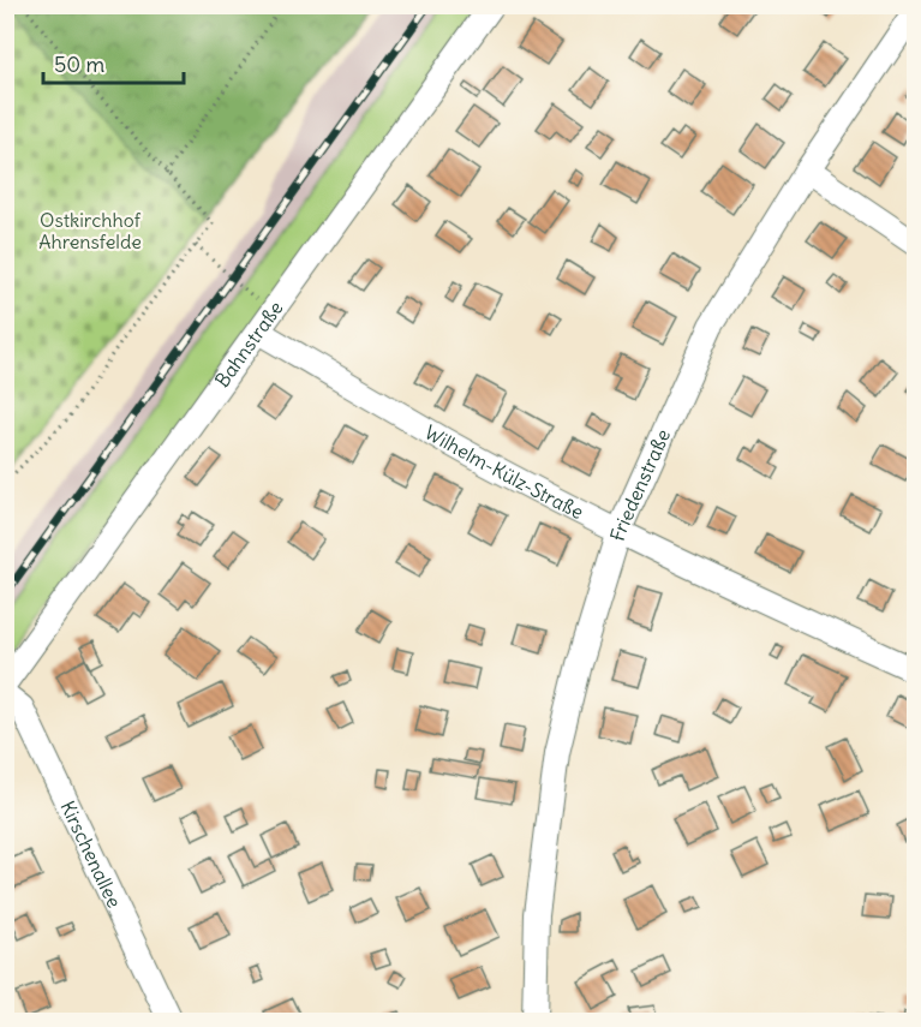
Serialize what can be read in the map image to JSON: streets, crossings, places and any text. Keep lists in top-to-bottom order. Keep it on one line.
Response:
{"streets":{"street":["Bahnstraße","Wilhelm-Külz-Straße","Friedenstraße","Kirschenallee"]},"crossings":[["Bahnstraße","Wilhelm-Külz-Straße"],["Wilhelm-Külz-Straße","Friedenstraße"]],"parks":["Ostkirchhof Ahrensfelde"],"scale_bar":"50 m"}
